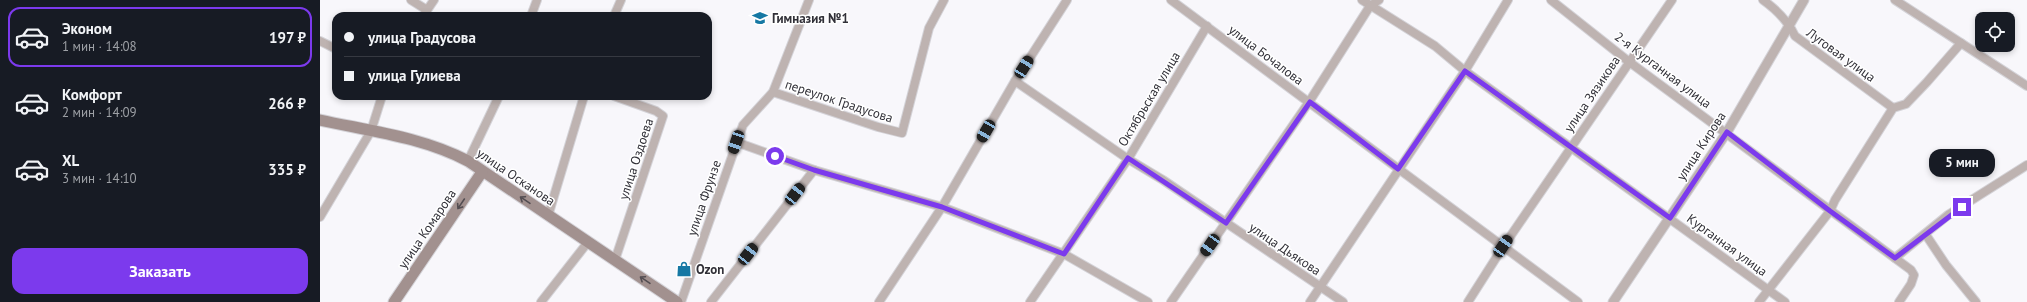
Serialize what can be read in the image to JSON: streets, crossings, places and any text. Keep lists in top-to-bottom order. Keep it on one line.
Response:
{"streets":{"main road":["улица Осканова","улица Комарова"],"street":["улица Бочалова","Луговая улица","2-я Курганная улица","улица Зязикова","Октябрьская улица","переулок Градусова","улица Кирова","улица Оздоева","улица Фрунзе","Курганная улица","улица Дьякова"]},"crossings":[["улица Бочалова","улица Зязикова"],["улица Бочалова","Октябрьская улица"],["Луговая улица","улица Кирова"],["2-я Курганная улица","улица Зязикова"],["2-я Курганная улица","улица Кирова"],["улица Зязикова","Курганная улица"],["Октябрьская улица","улица Дьякова"],["переулок Градусова","улица Фрунзе"],["улица Кирова","Курганная улица"],["улица Оздоева","улица Осканова"],["улица Осканова","улица Комарова"]],"one_way":["улица Осканова","улица Комарова"],"places":{"school or university":["Гимназия №1"],"shop":["Ozon"]},"page":{"list":[{"name":"Эконом","note":"1 мин · 14:08","value":"197 ₽"},{"name":"Комфорт","note":"2 мин · 14:09","value":"266 ₽"},{"name":"XL","note":"3 мин · 14:10","value":"335 ₽"}],"banner":["улица Градусова","улица Гулиева"],"bubble":"5 мин","buttons":"Заказать"}}
